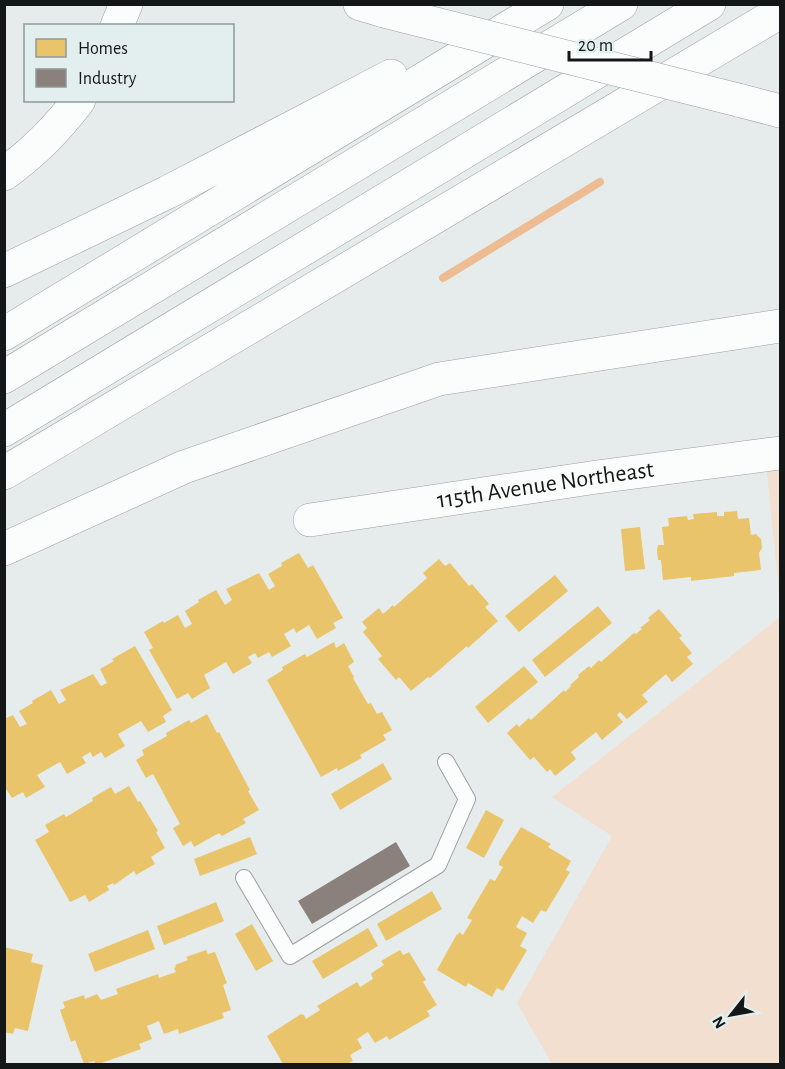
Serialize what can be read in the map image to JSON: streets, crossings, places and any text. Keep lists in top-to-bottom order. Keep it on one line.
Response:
{"streets":{"main road":["115th Avenue Northeast"]},"legend":["Homes","Industry"],"scale_bar":"20 m","north":"bottom left"}
